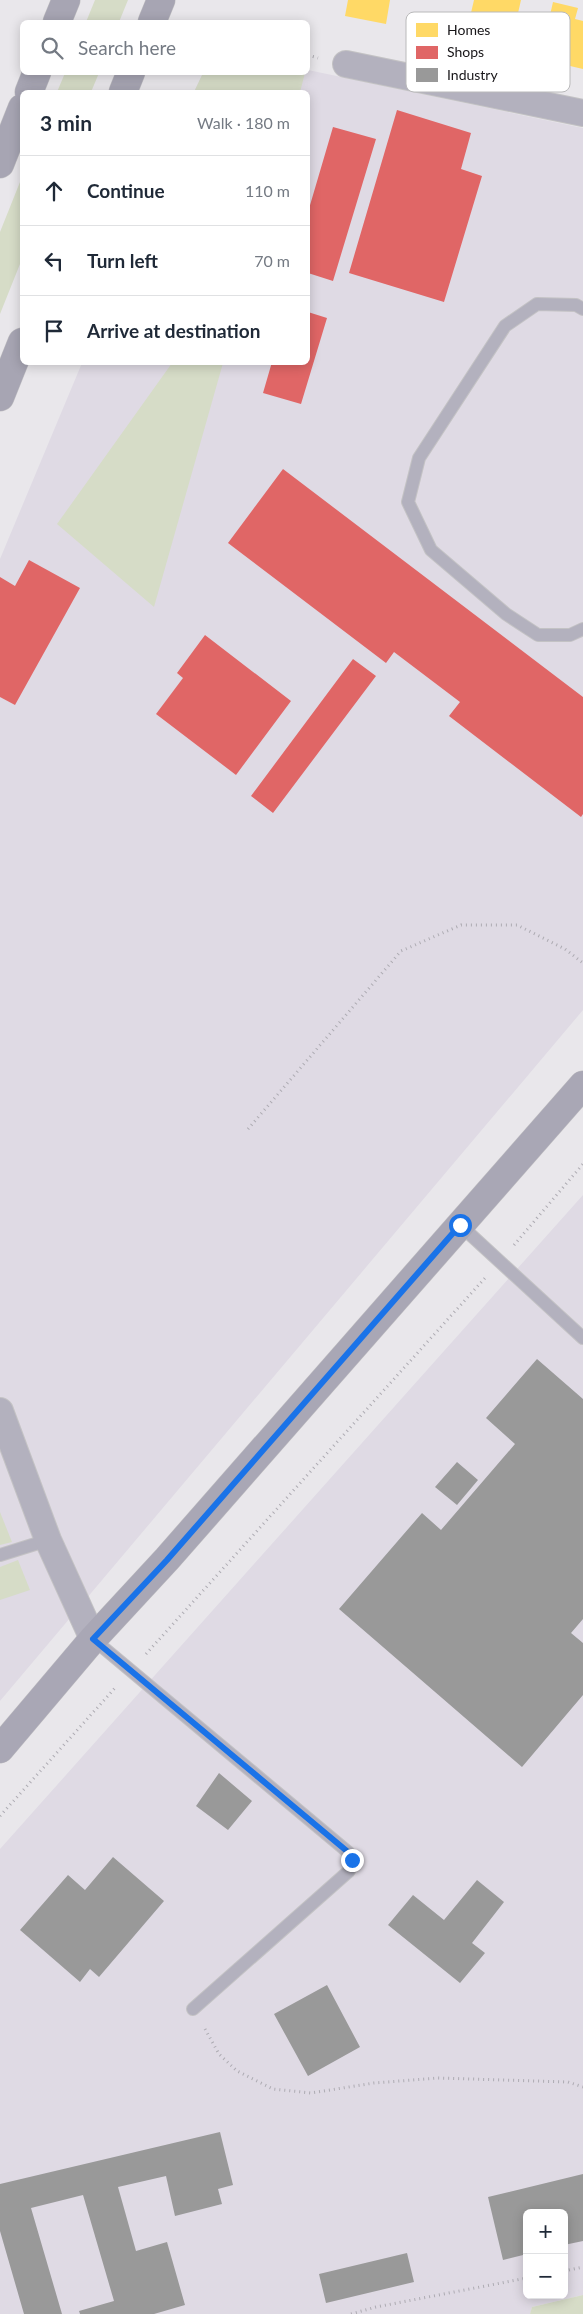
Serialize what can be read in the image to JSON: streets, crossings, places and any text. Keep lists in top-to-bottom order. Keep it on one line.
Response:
{"legend":["Homes","Shops","Industry"],"page":{"search":"Search here","heading":["3 min","Walk · 180 m"],"list":[["Continue","110 m"],["Turn left","70 m"],"Arrive at destination"],"map_buttons":["+","−"]}}
